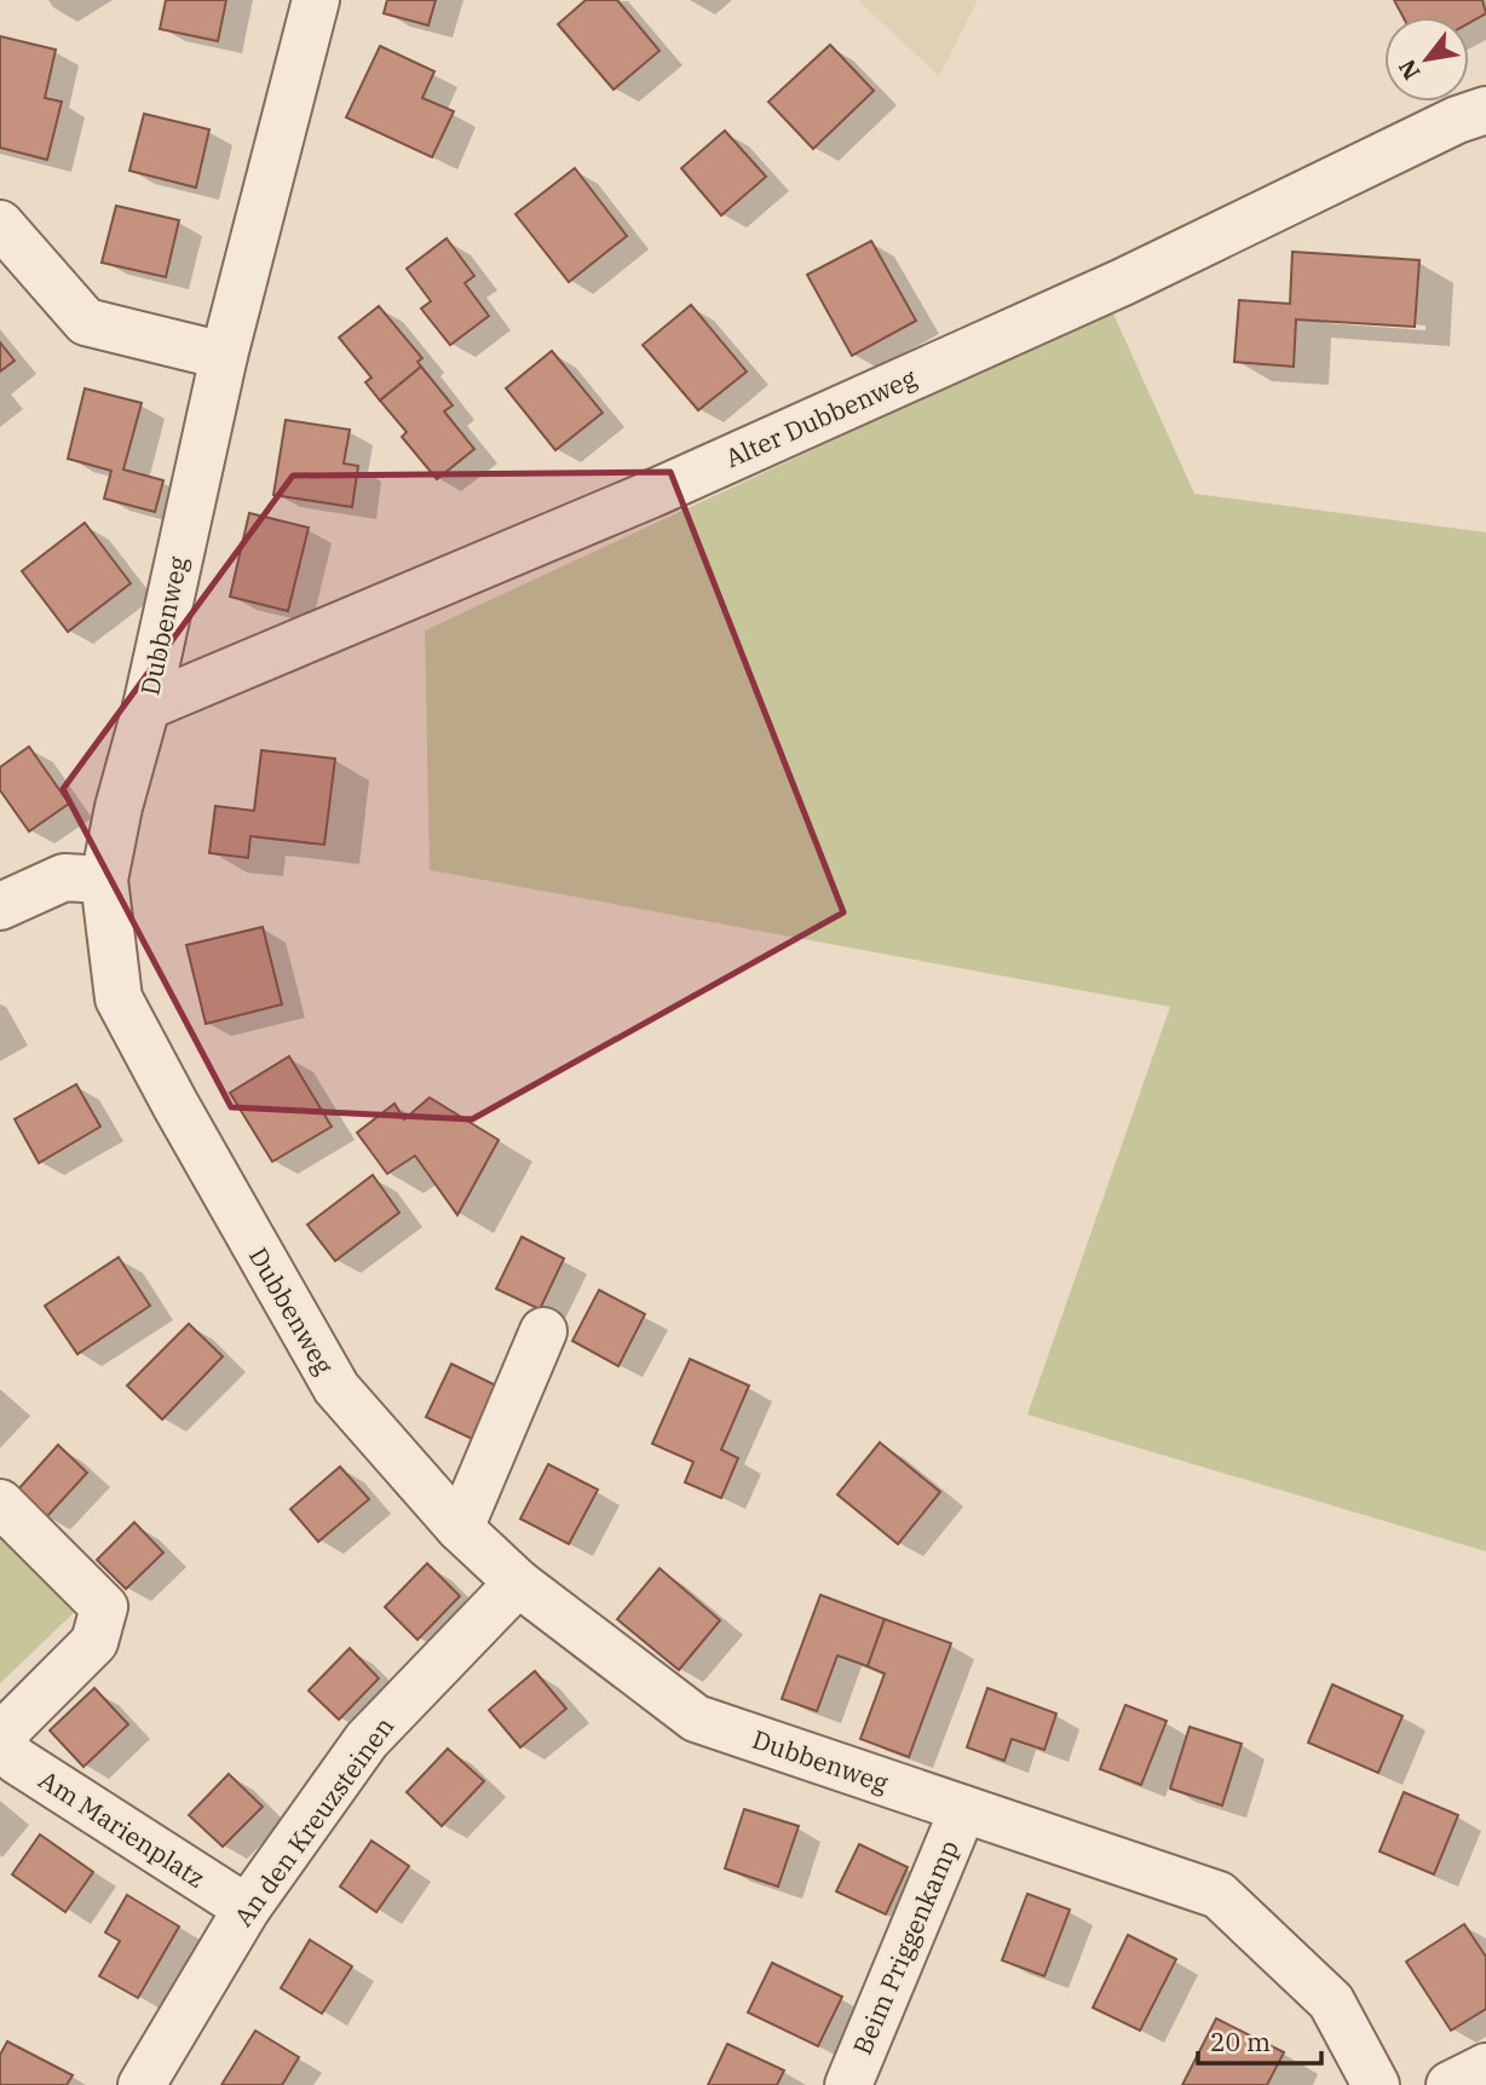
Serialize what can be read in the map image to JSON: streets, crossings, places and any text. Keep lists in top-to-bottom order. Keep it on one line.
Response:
{"streets":{"street":["Alter Dubbenweg","Dubbenweg","An den Kreuzsteinen","Am Marienplatz","Beim Priggenkamp"]},"crossings":[["Alter Dubbenweg","Dubbenweg"],["Dubbenweg","An den Kreuzsteinen"],["Dubbenweg","Beim Priggenkamp"],["An den Kreuzsteinen","Am Marienplatz"]],"scale_bar":"20 m","north":"bottom left"}
